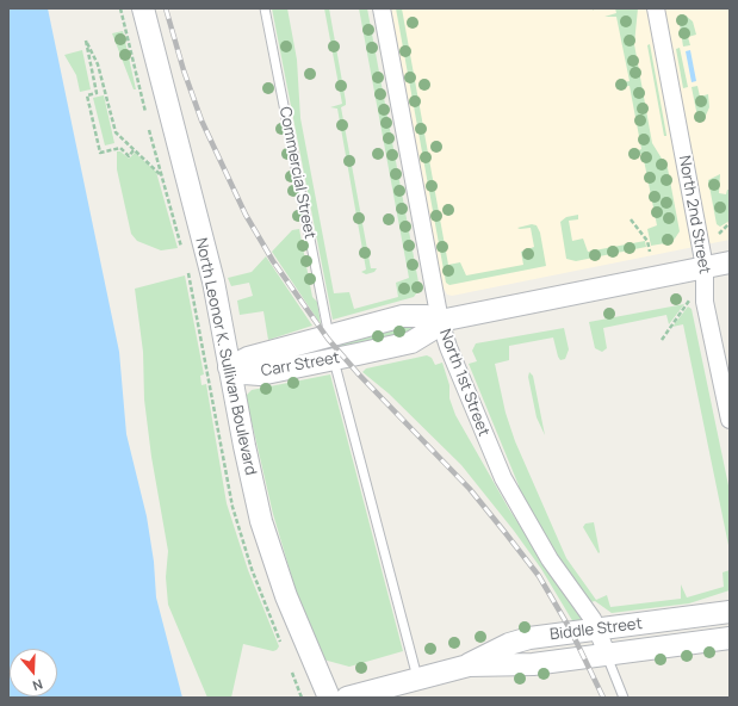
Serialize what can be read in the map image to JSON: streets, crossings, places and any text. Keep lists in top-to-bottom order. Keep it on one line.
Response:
{"streets":{"street":["North 2nd Street","North Leonor K. Sullivan Boulevard","Carr Street","North 1st Street","Biddle Street"],"lane":["Commercial Street"]},"crossings":[["Commercial Street","Carr Street"],["North 2nd Street","Carr Street"],["North Leonor K. Sullivan Boulevard","Carr Street"],["Carr Street","North 1st Street"],["North 1st Street","Biddle Street"]],"north":"bottom"}
